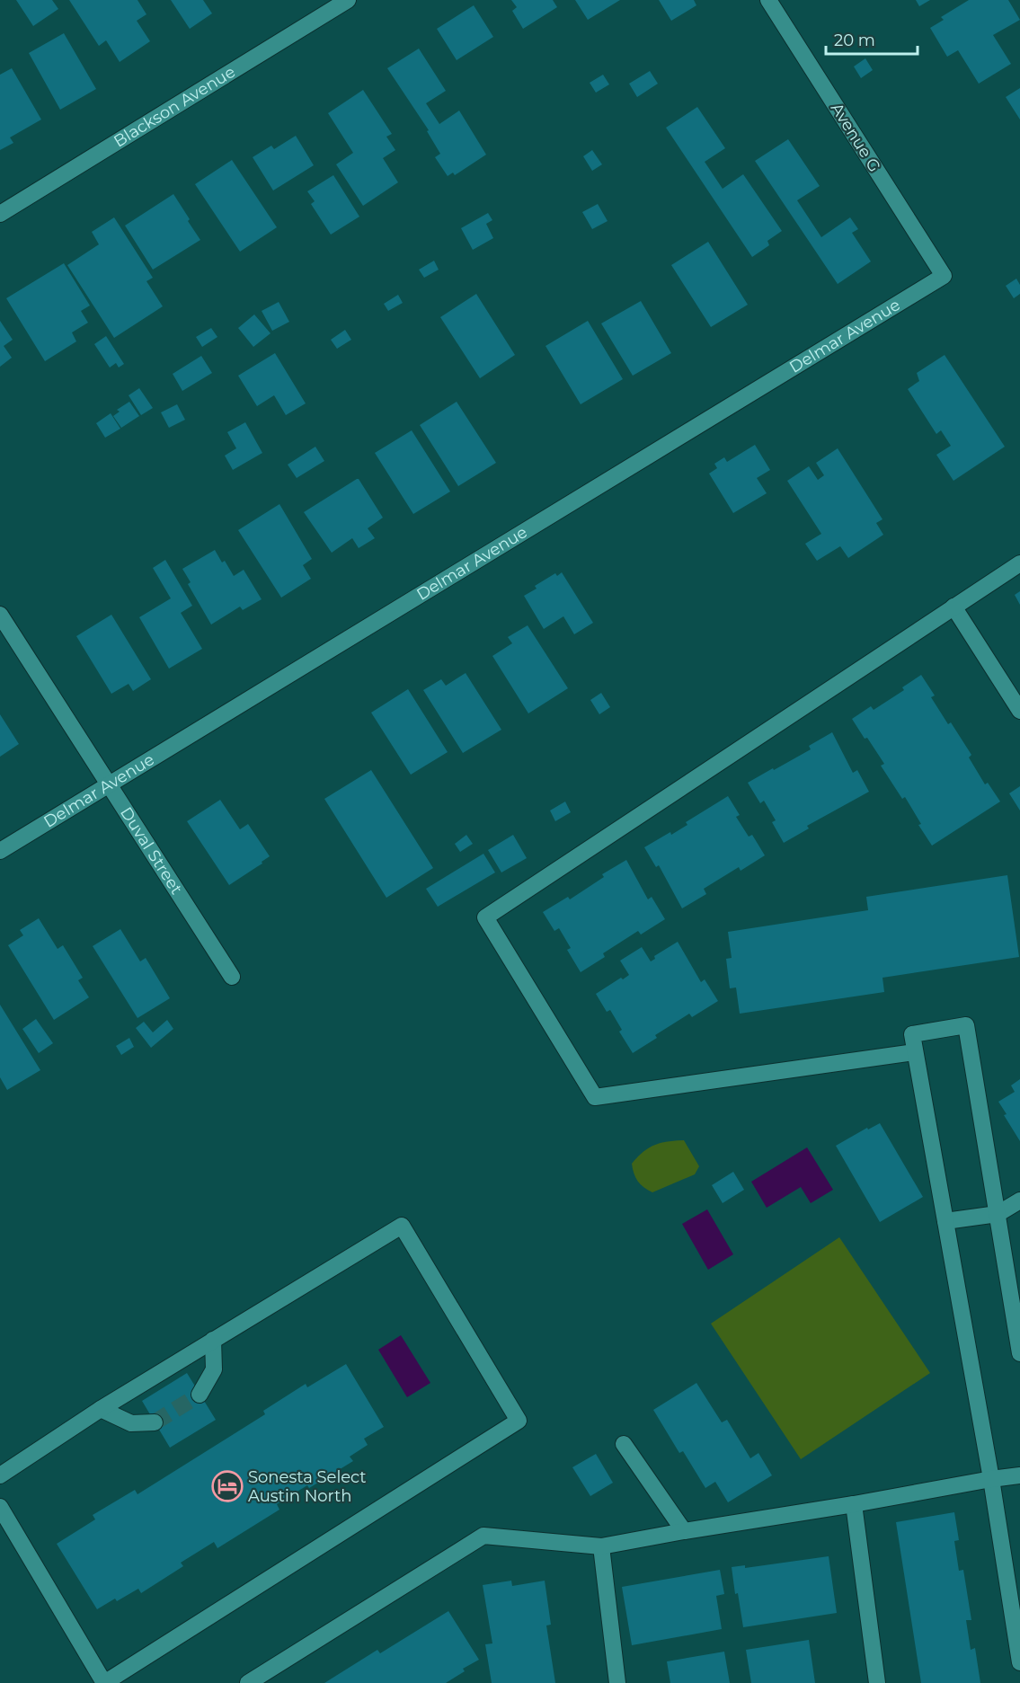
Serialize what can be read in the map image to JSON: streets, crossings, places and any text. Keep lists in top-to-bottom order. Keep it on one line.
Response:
{"streets":{"street":["Blackson Avenue","Avenue G","Delmar Avenue","Duval Street"]},"crossings":[["Avenue G","Delmar Avenue"],["Delmar Avenue","Duval Street"]],"places":{"hotel":["Sonesta Select Austin North"]},"scale_bar":"20 m"}
